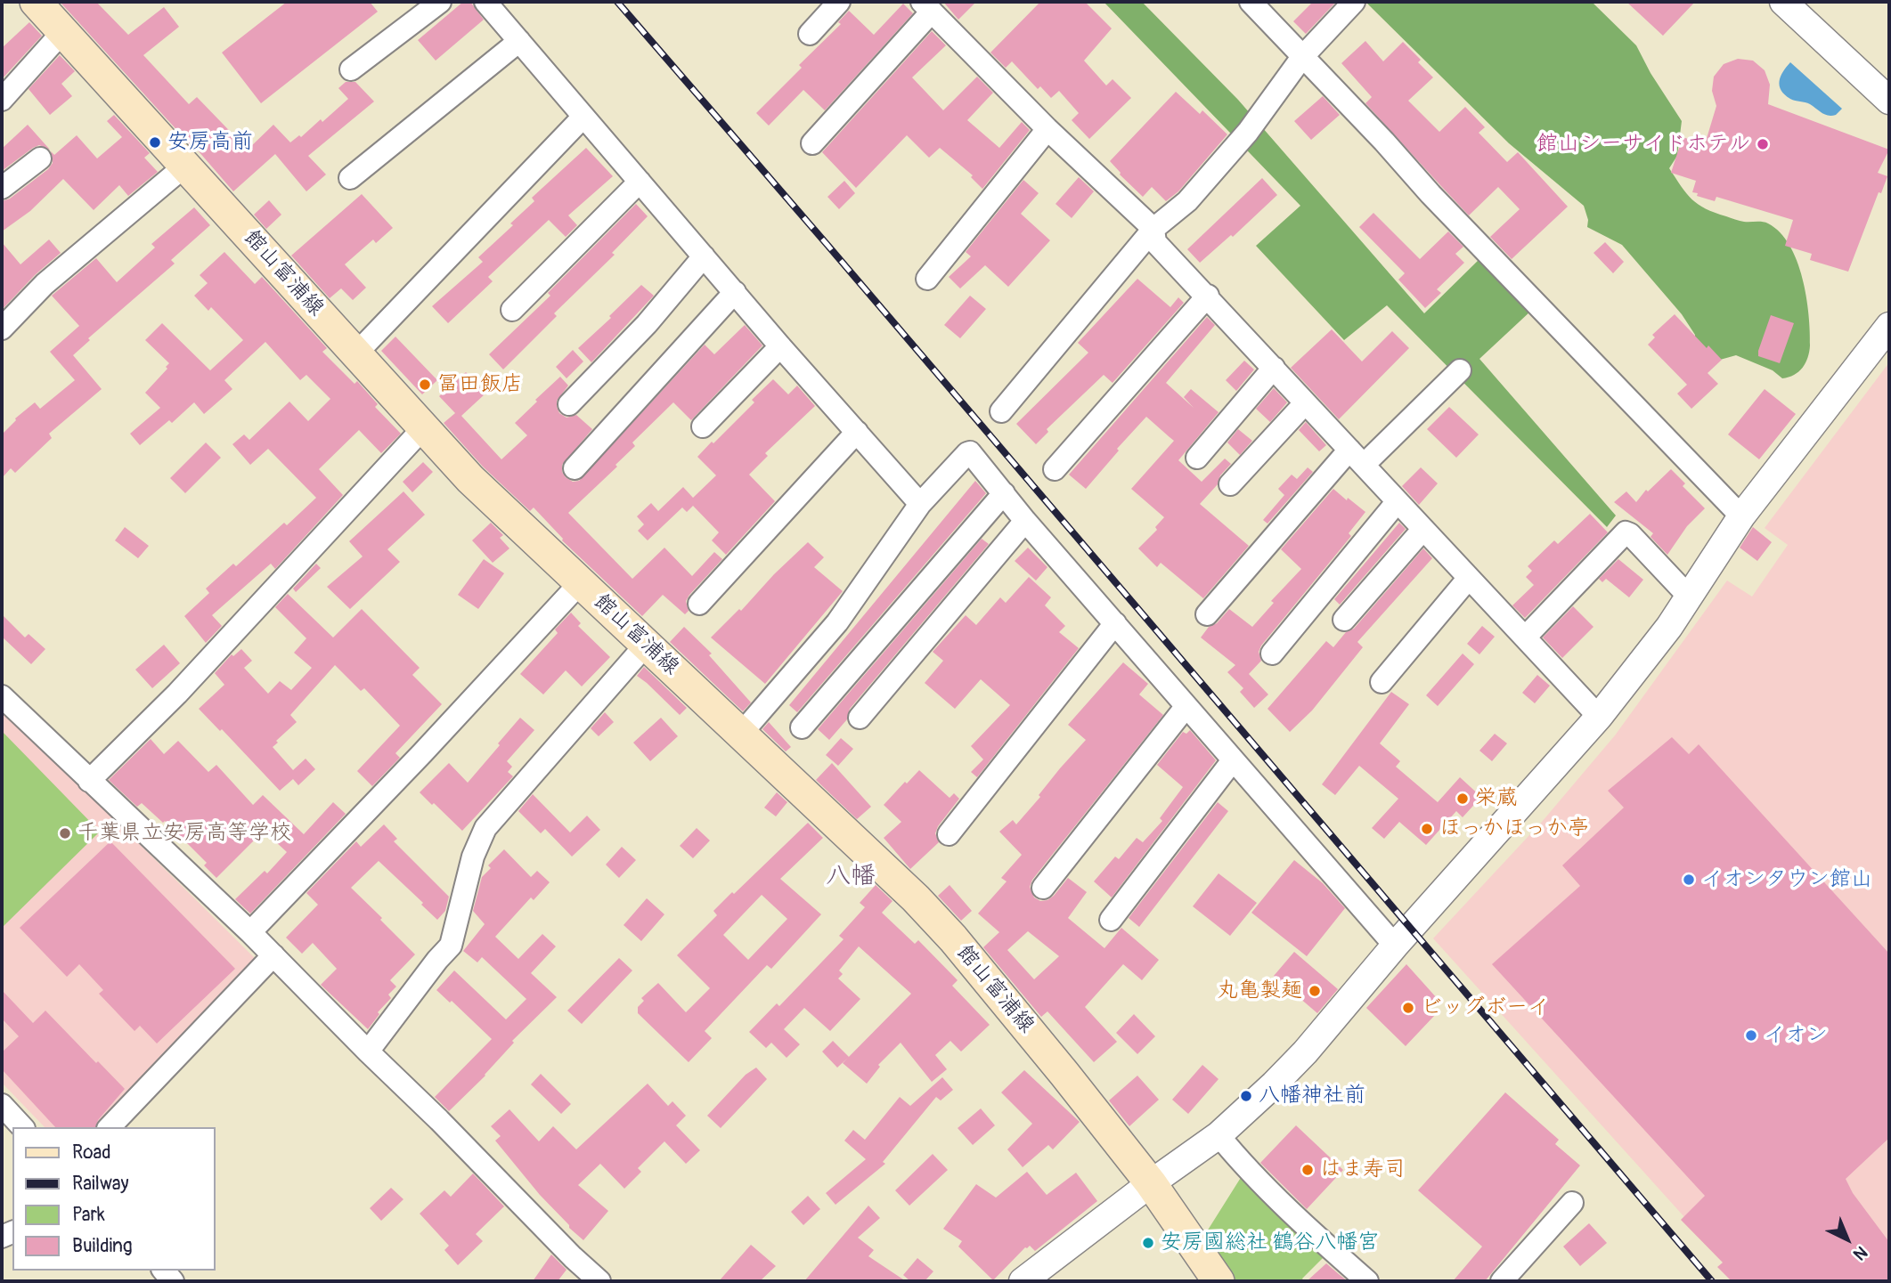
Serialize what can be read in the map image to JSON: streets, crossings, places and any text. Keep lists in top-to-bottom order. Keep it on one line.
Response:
{"streets":{"main road":["館山富浦線"]},"districts":["八幡"],"places":["安房高前","館山シーサイドホテル","冨田飯店","栄蔵","ほっかほっか亭","千葉県立安房高等学校","イオンタウン館山","丸亀製麺","ビッグボーイ","イオン","八幡神社前","はま寿司","安房國総社 鶴谷八幡宮"],"legend":["Road","Railway","Park","Building"],"north":"bottom right"}
